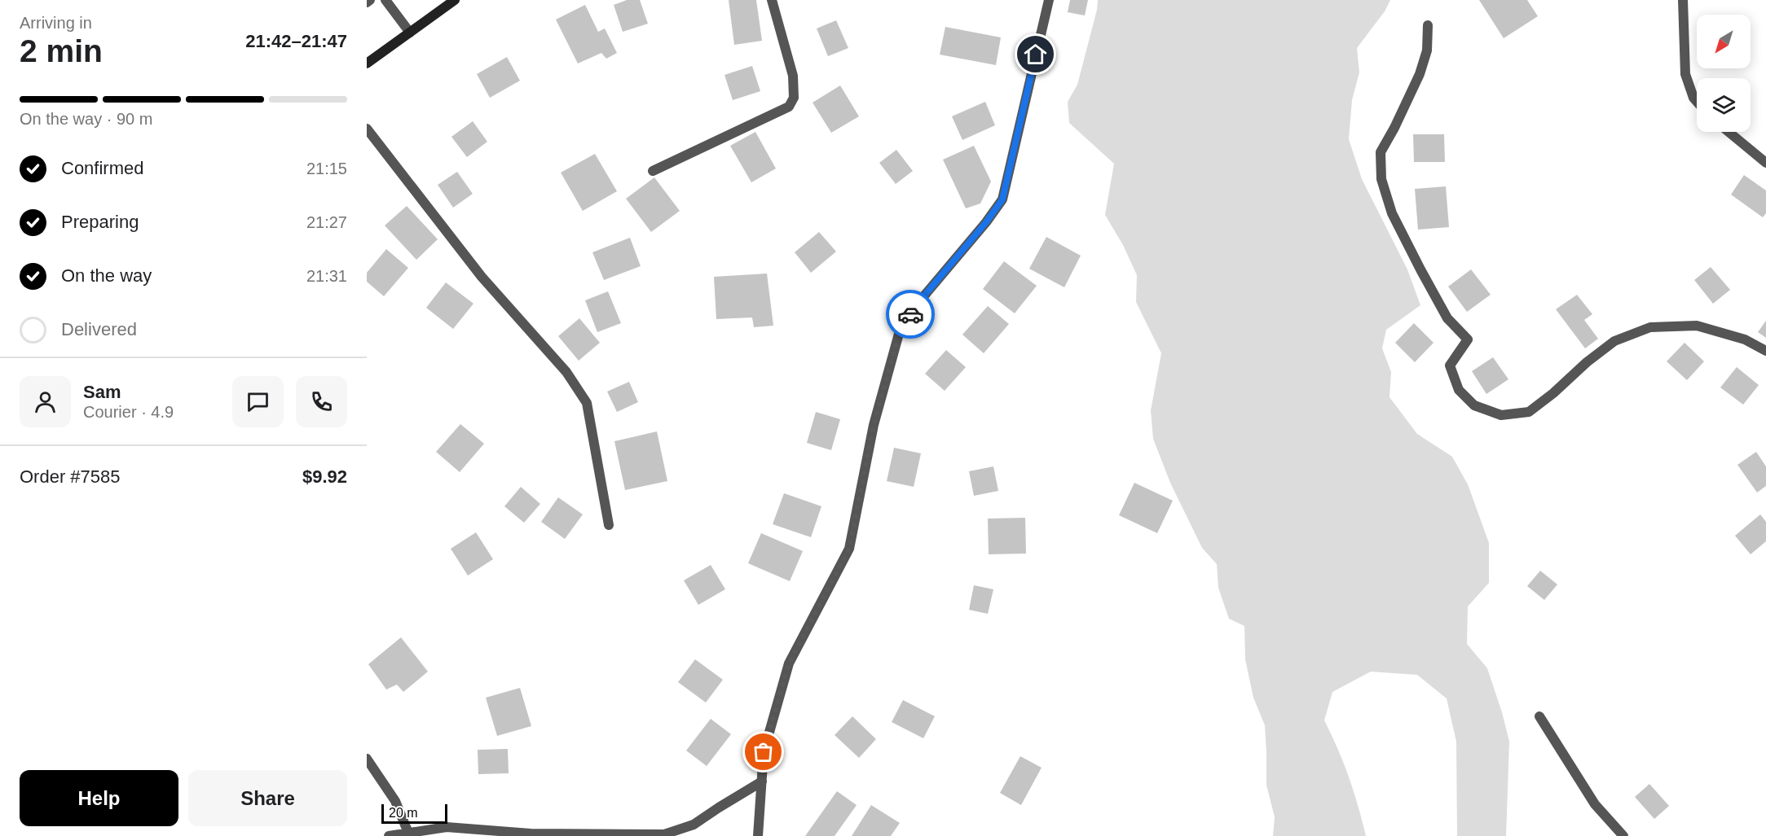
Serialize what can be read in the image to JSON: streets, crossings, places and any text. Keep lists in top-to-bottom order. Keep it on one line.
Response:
{"scale_bar":"20 m","north":"bottom left","page":{"heading":["2 min","Arriving in","21:42–21:47"],"panel":["Sam","Courier · 4.9","Order #7585","$9.92"],"bar":"On the way · 90 m","list":[["Confirmed","21:15"],["Preparing","21:27"],["On the way","21:31"],"Delivered"],"buttons":["Help","Share"],"scale":"20 m"}}
